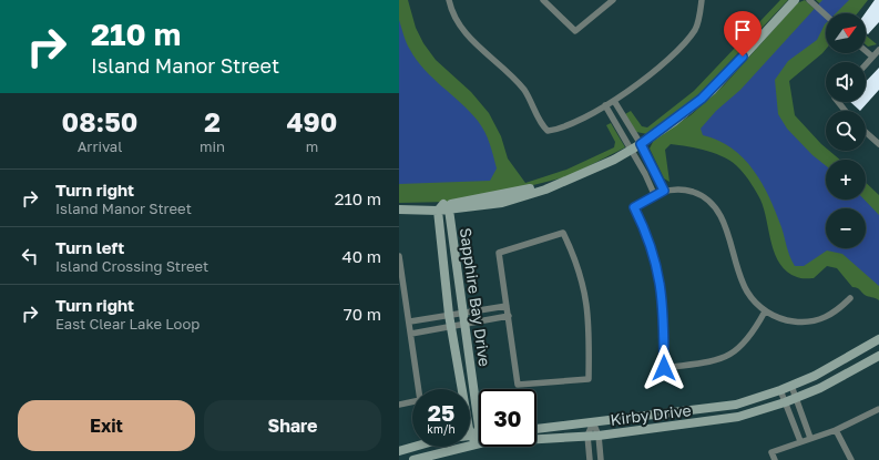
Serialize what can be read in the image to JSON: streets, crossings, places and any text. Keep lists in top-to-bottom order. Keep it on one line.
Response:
{"streets":{"street":["Sapphire Bay Drive","Kirby Drive"]},"crossings":[["Sapphire Bay Drive","Kirby Drive"]],"north":"top right","page":{"turn":["210 m","Island Manor Street"],"map_buttons":["+","−"],"eta":["08:50","Arrival","2","min","490","m"],"list":[{"name":"Turn right","note":"Island Manor Street","value":"210 m"},{"name":"Turn left","note":"Island Crossing Street","value":"40 m"},{"name":"Turn right","note":"East Clear Lake Loop","value":"70 m"}],"speed":"25 km/h","limit":"30","buttons":["Exit","Share"]}}
